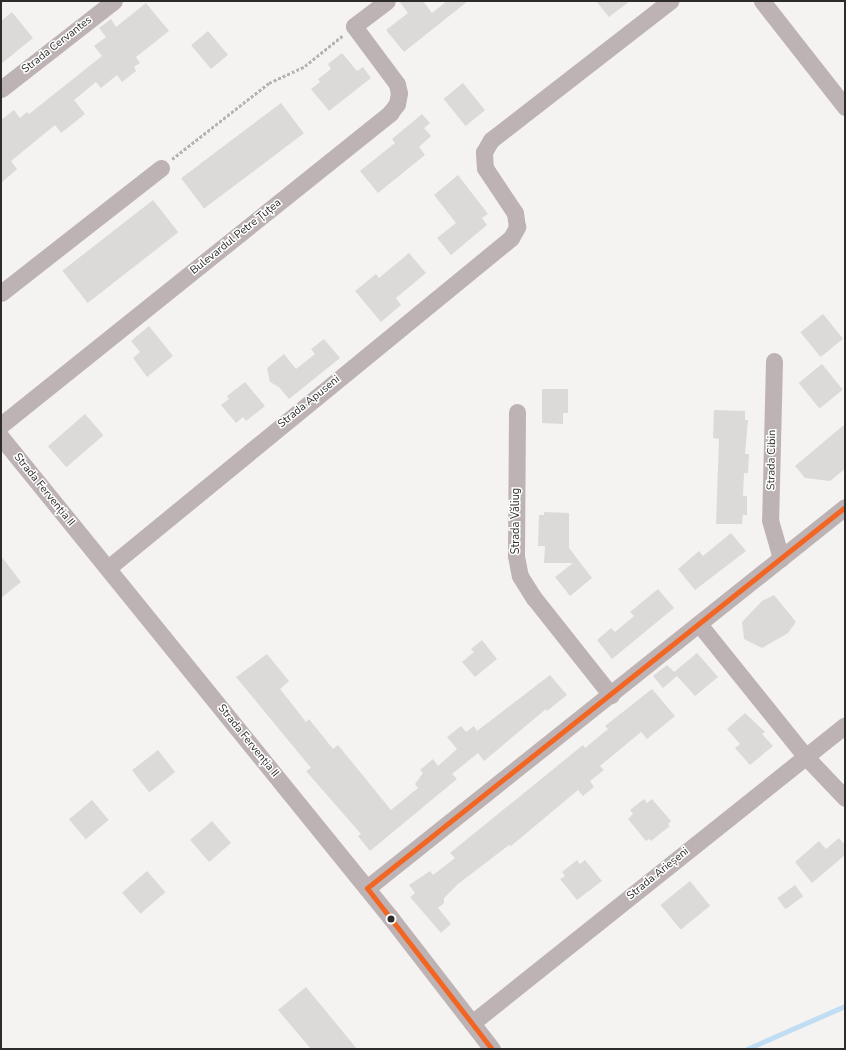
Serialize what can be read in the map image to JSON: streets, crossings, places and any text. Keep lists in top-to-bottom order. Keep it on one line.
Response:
{"streets":{"street":["Strada Cervantes","Bulevardul Petre Țuțea","Strada Apuseni","Strada Cibin","Strada Fervenția II","Strada Văliug","Strada Arieșeni"]},"crossings":[["Strada Apuseni","Strada Fervenția II"],["Strada Fervenția II","Strada Arieșeni"]]}
